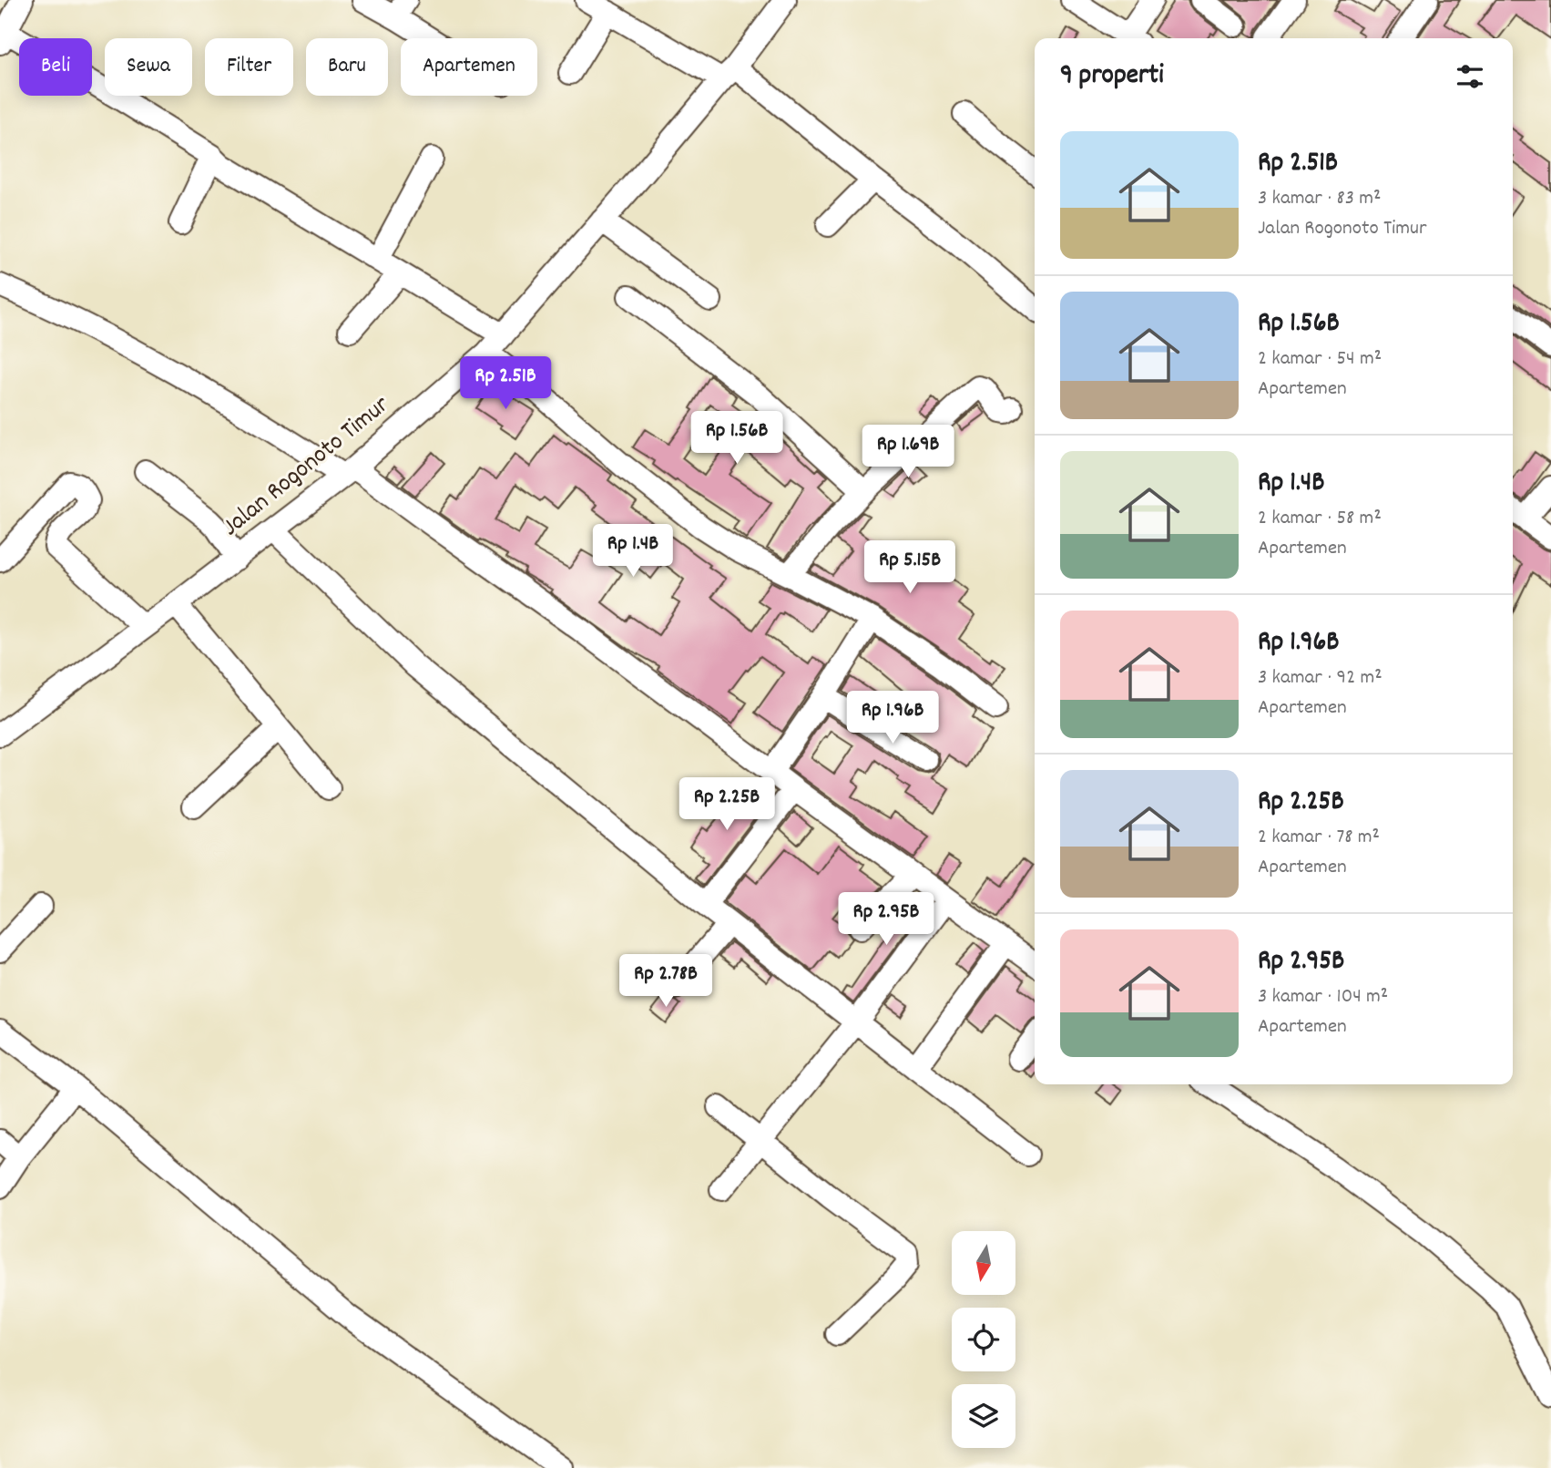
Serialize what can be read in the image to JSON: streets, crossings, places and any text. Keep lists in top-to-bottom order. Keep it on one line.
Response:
{"streets":{"street":["Jalan Rogonoto Timur"]},"north":"bottom","page":{"chip":["Beli","Sewa","Filter","Baru","Apartemen"],"heading":"9 properti","list":[{"name":"Rp 2.51B","note":"3 kamar · 83 m² · Jalan Rogonoto Timur"},{"name":"Rp 1.56B","note":"2 kamar · 54 m² · Apartemen"},{"name":"Rp 1.4B","note":"2 kamar · 58 m² · Apartemen"},{"name":"Rp 1.96B","note":"3 kamar · 92 m² · Apartemen"},{"name":"Rp 2.25B","note":"2 kamar · 78 m² · Apartemen"},{"name":"Rp 2.95B","note":"3 kamar · 104 m² · Apartemen"}],"price":["Rp 2.51B","Rp 1.56B","Rp 1.69B","Rp 1.4B","Rp 5.15B","Rp 1.96B","Rp 2.25B","Rp 2.95B","Rp 2.78B"]}}
